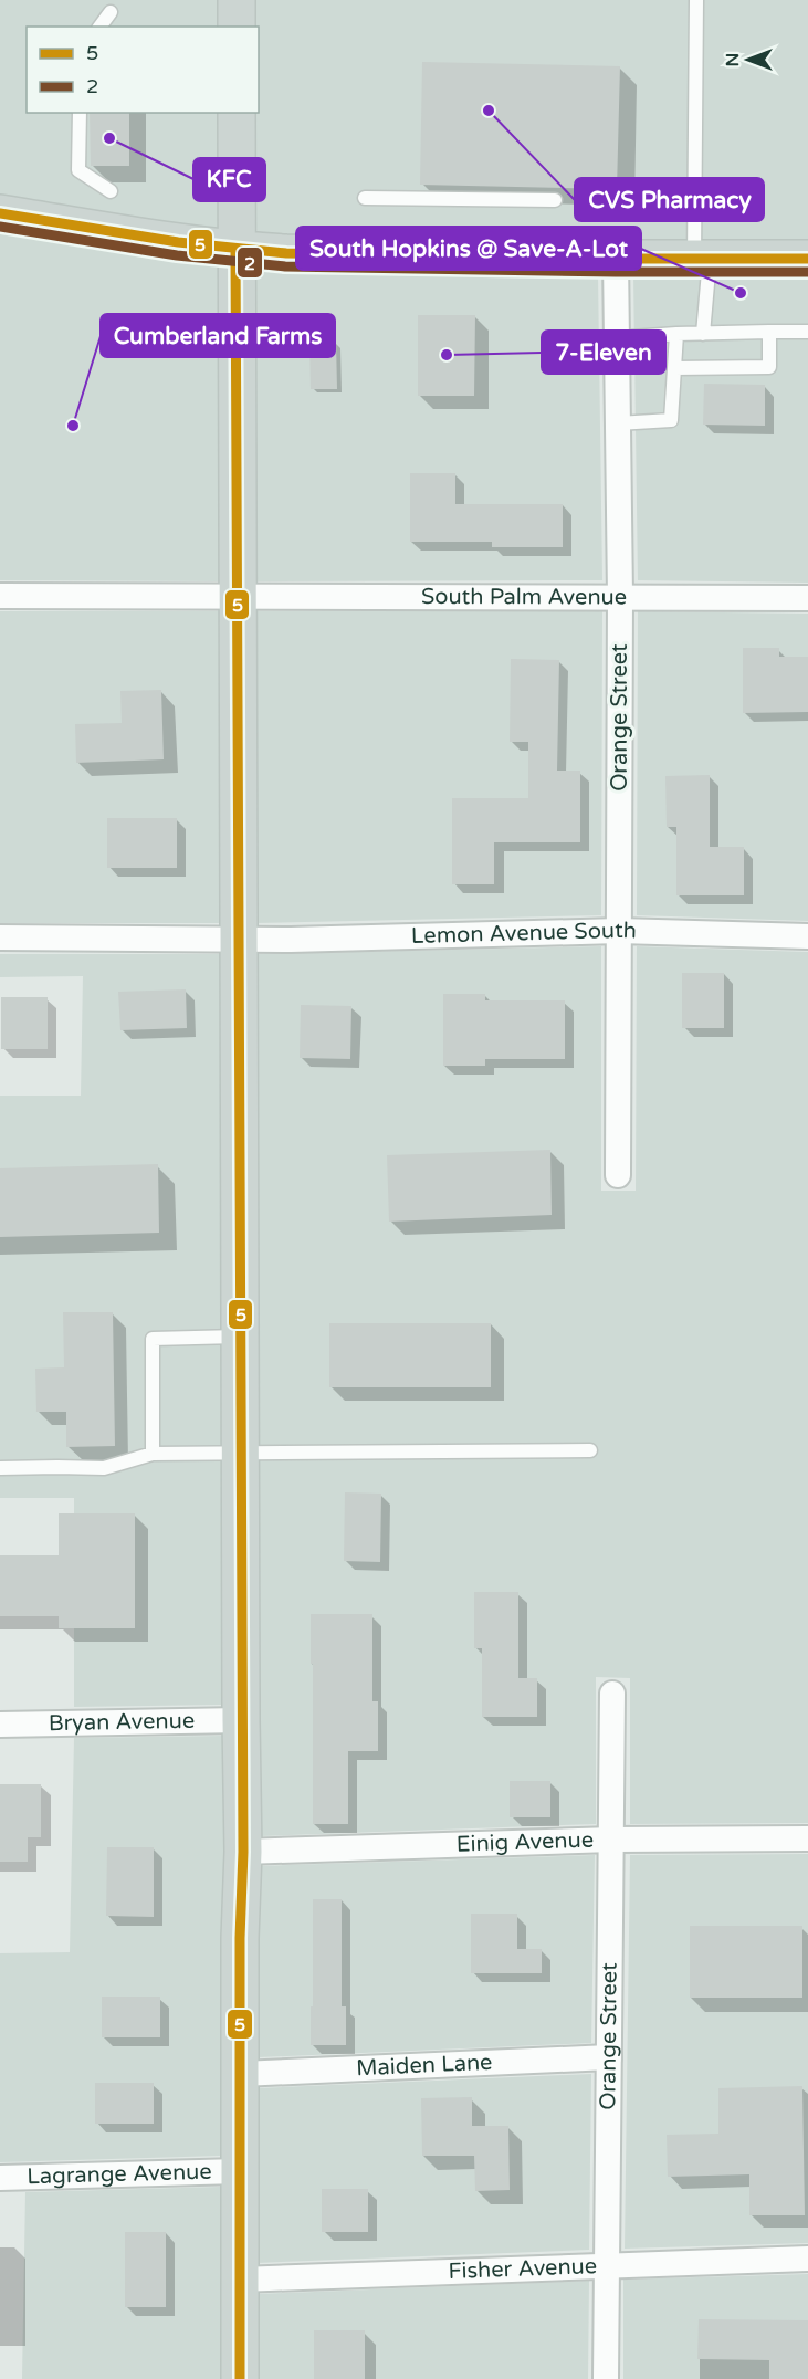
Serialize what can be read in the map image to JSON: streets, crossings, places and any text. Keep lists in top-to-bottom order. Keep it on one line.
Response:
{"streets":{"street":["South Palm Avenue","Orange Street","Lemon Avenue South","Bryan Avenue","Einig Avenue","Maiden Lane","Lagrange Avenue","Fisher Avenue"]},"crossings":[["South Palm Avenue","Orange Street"],["Orange Street","Lemon Avenue South"],["Orange Street","Einig Avenue"],["Orange Street","Maiden Lane"],["Orange Street","Fisher Avenue"]],"places":["CVS Pharmacy","KFC","South Hopkins @ Save-A-Lot","7-Eleven","Cumberland Farms"],"lines":["transit line 5","transit line 2"],"legend":["5","2"],"north":"left"}
